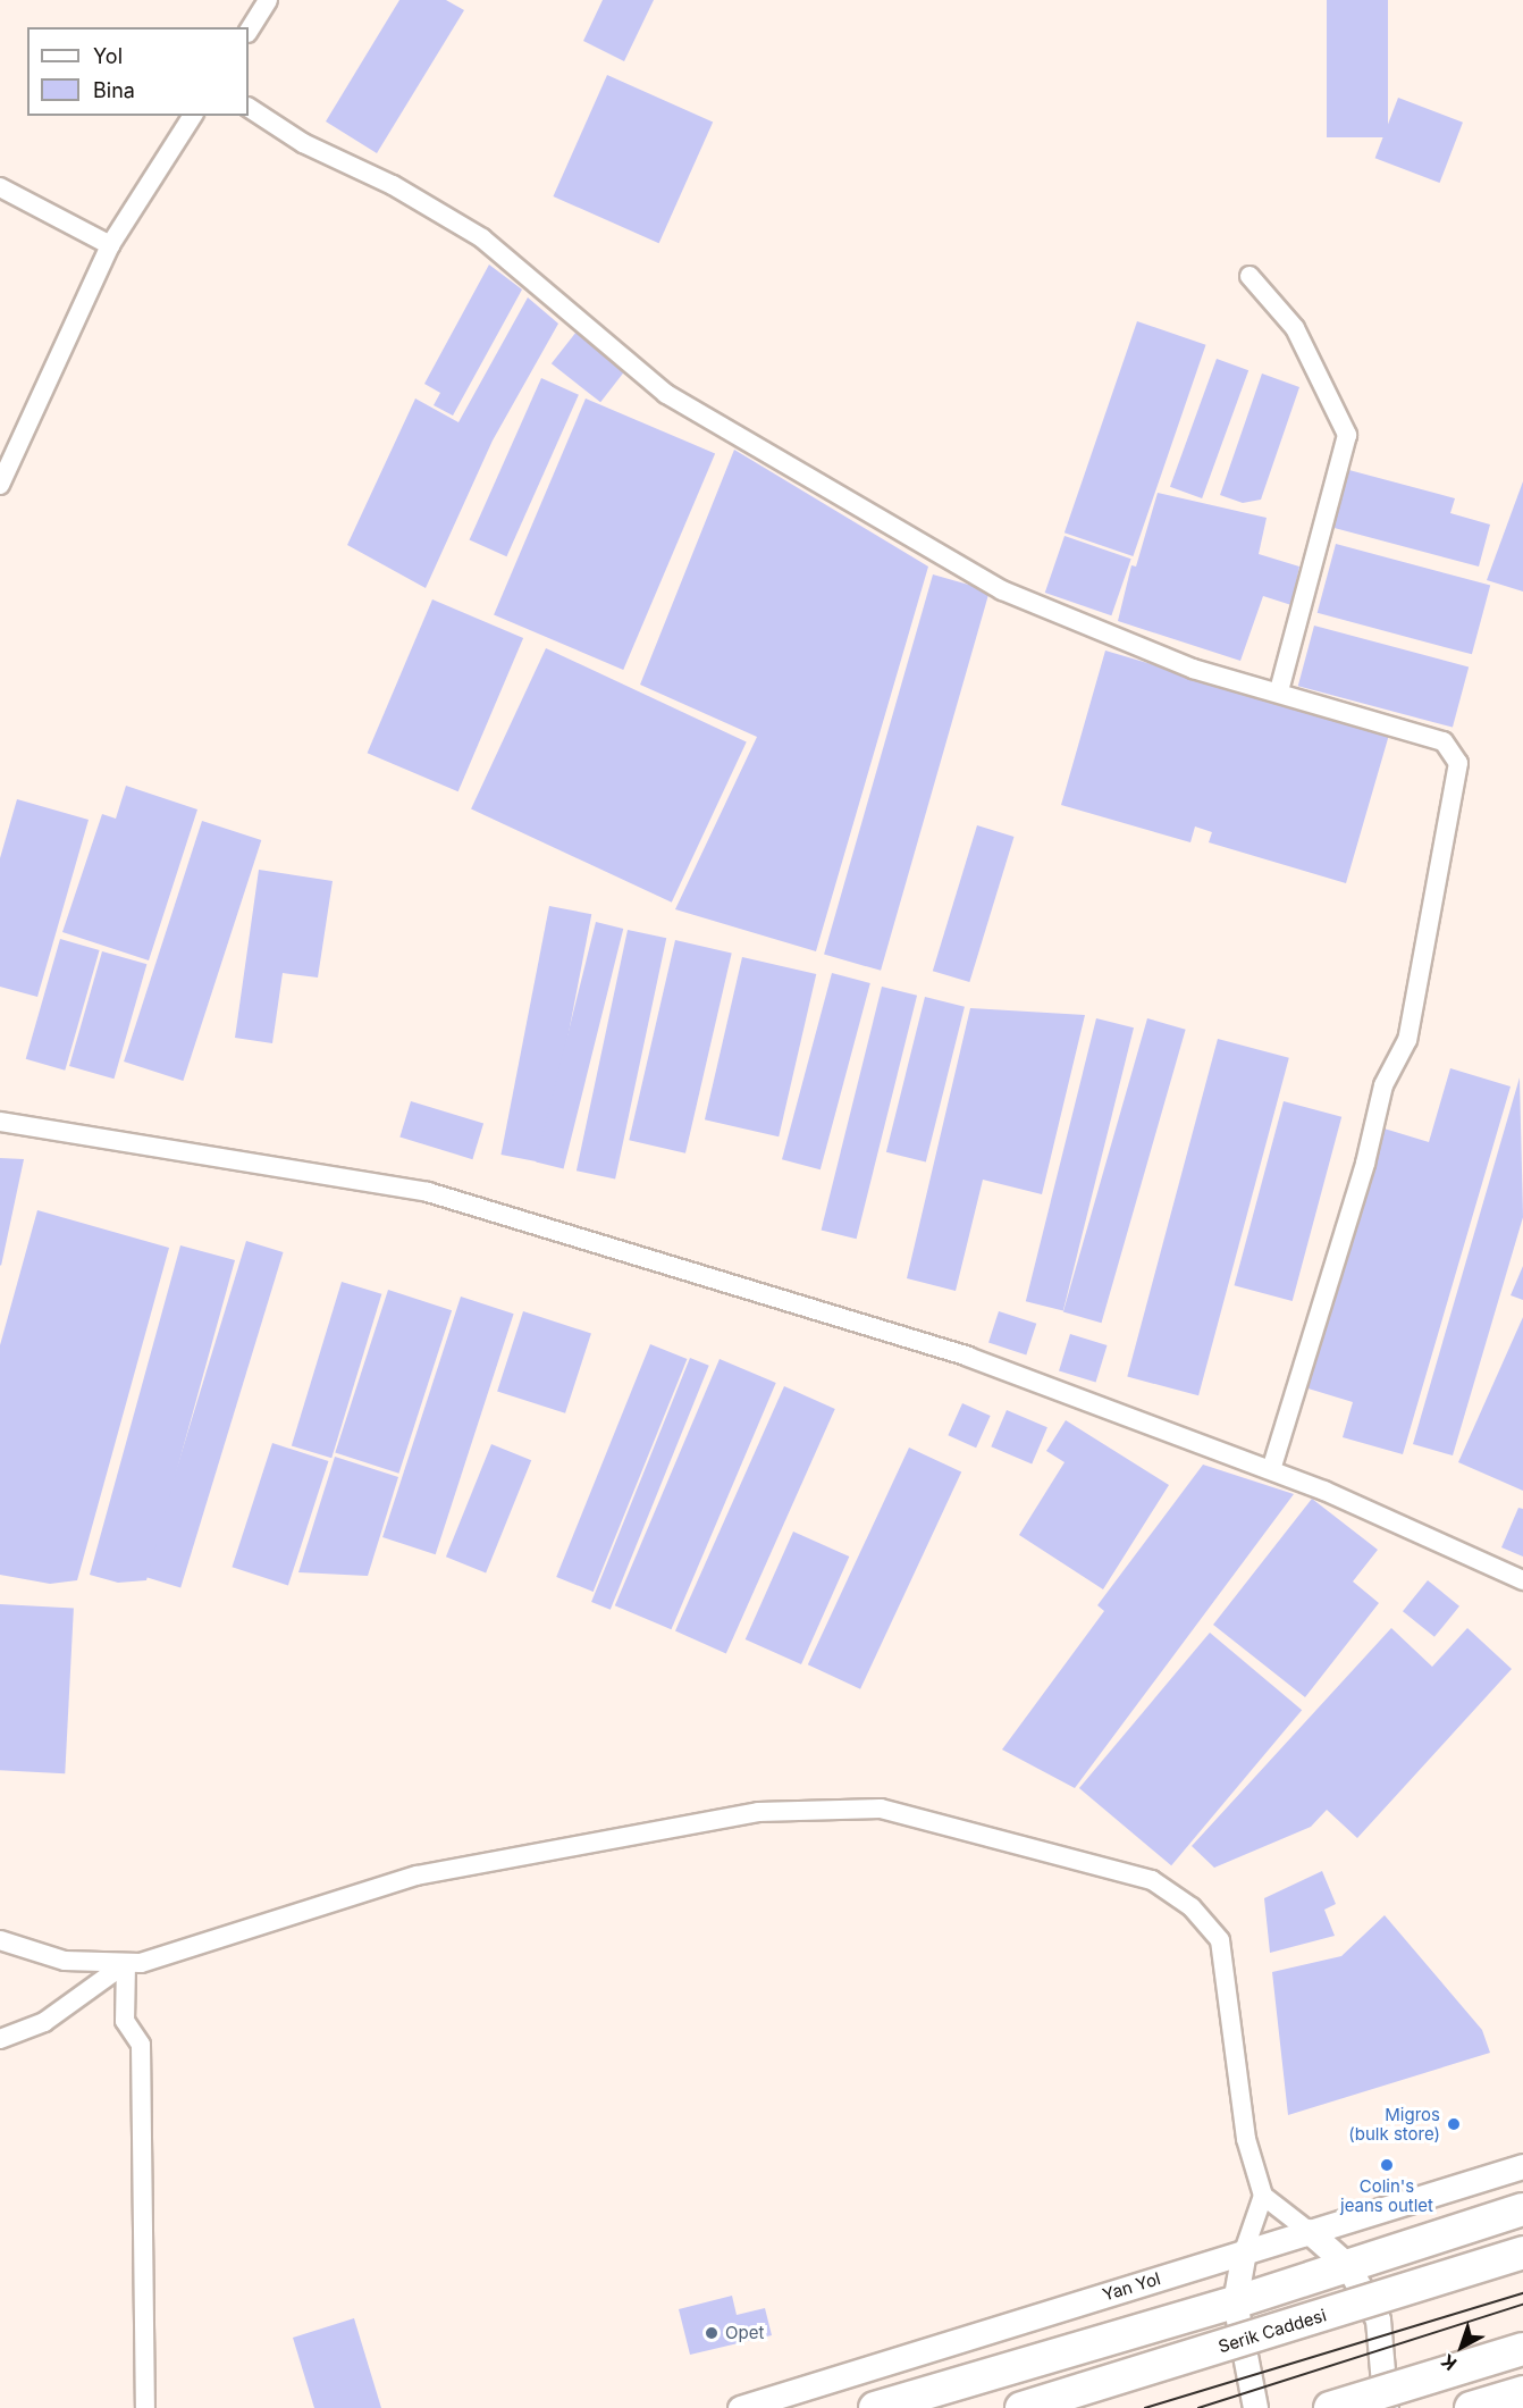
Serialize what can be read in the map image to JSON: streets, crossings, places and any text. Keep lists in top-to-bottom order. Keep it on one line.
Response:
{"streets":{"highway":["Serik Caddesi"],"street":["Yan Yol"]},"places":["Migros (bulk store)","Colin's jeans outlet","Opet"],"legend":["Yol","Bina"],"north":"bottom left"}
